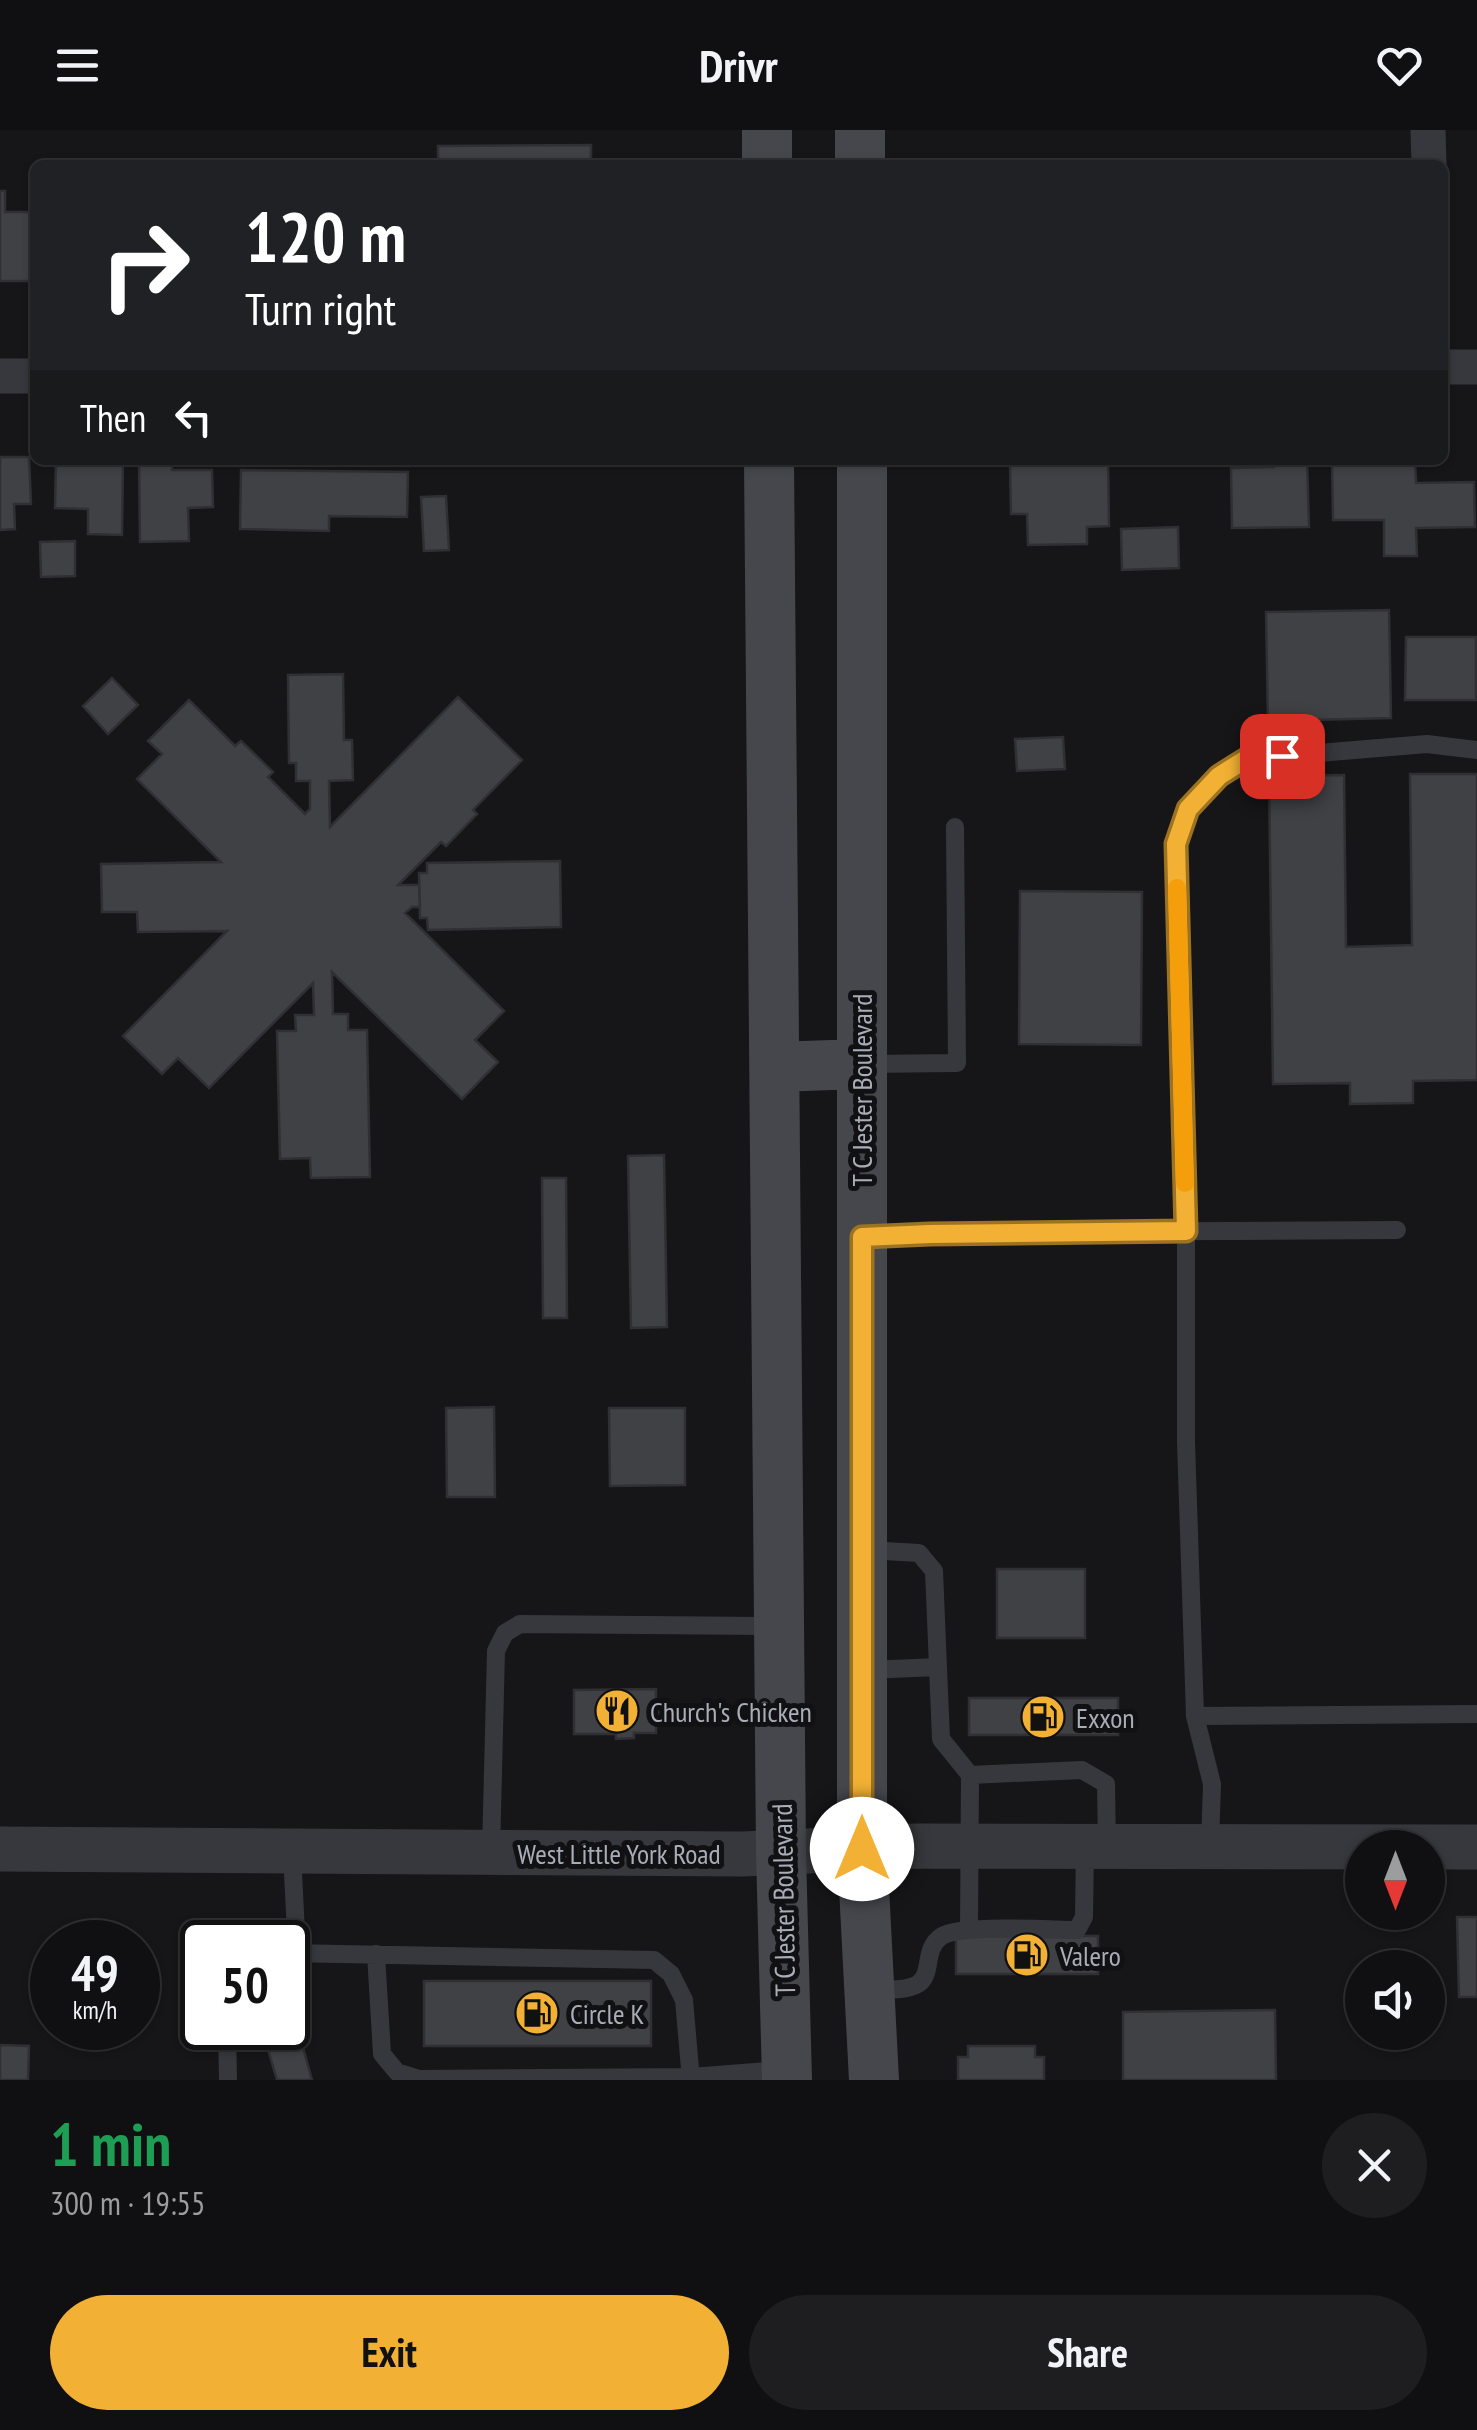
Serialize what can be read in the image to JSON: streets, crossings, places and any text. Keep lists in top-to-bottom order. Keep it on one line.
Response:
{"streets":{"main road":["T C Jester Boulevard"],"street":["West Little York Road"]},"crossings":[["T C Jester Boulevard","West Little York Road"]],"places":{"restaurant":["Church's Chicken"],"fuel station":["Exxon","Valero","Circle K"]},"north":"bottom","page":{"header":"Drivr","turn":["120 m","Turn right"],"then":"Then","speed":"49 km/h","limit":"50","heading":["1 min","300 m · 19:55"],"buttons":["Exit","Share"]}}
